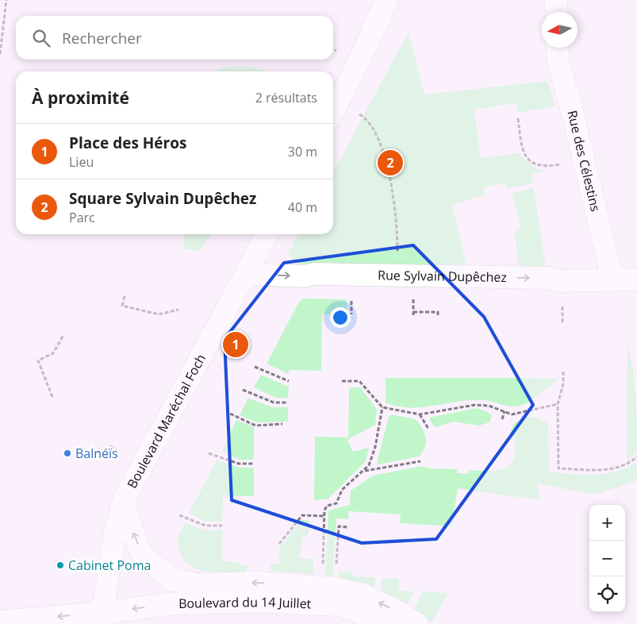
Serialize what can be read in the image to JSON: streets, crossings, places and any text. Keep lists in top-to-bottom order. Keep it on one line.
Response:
{"streets":{"main road":["Rue des Célestins","Rue Sylvain Dupêchez","Boulevard Maréchal Foch","Boulevard du 14 Juillet"]},"crossings":[["Rue des Célestins","Rue Sylvain Dupêchez"],["Rue Sylvain Dupêchez","Boulevard Maréchal Foch"],["Boulevard Maréchal Foch","Boulevard du 14 Juillet"]],"one_way":["Rue Sylvain Dupêchez","Boulevard du 14 Juillet"],"places":["Balnéïs","Cabinet Poma"],"north":"left","page":{"search":"Rechercher","heading":["À proximité","2 résultats"],"list":[{"mark":"1","name":"Place des Héros","note":"Lieu","value":"30 m"},{"mark":"2","name":"Square Sylvain Dupêchez","note":"Parc","value":"40 m"}],"pins":["2","1"],"map_buttons":["+","−"]}}
